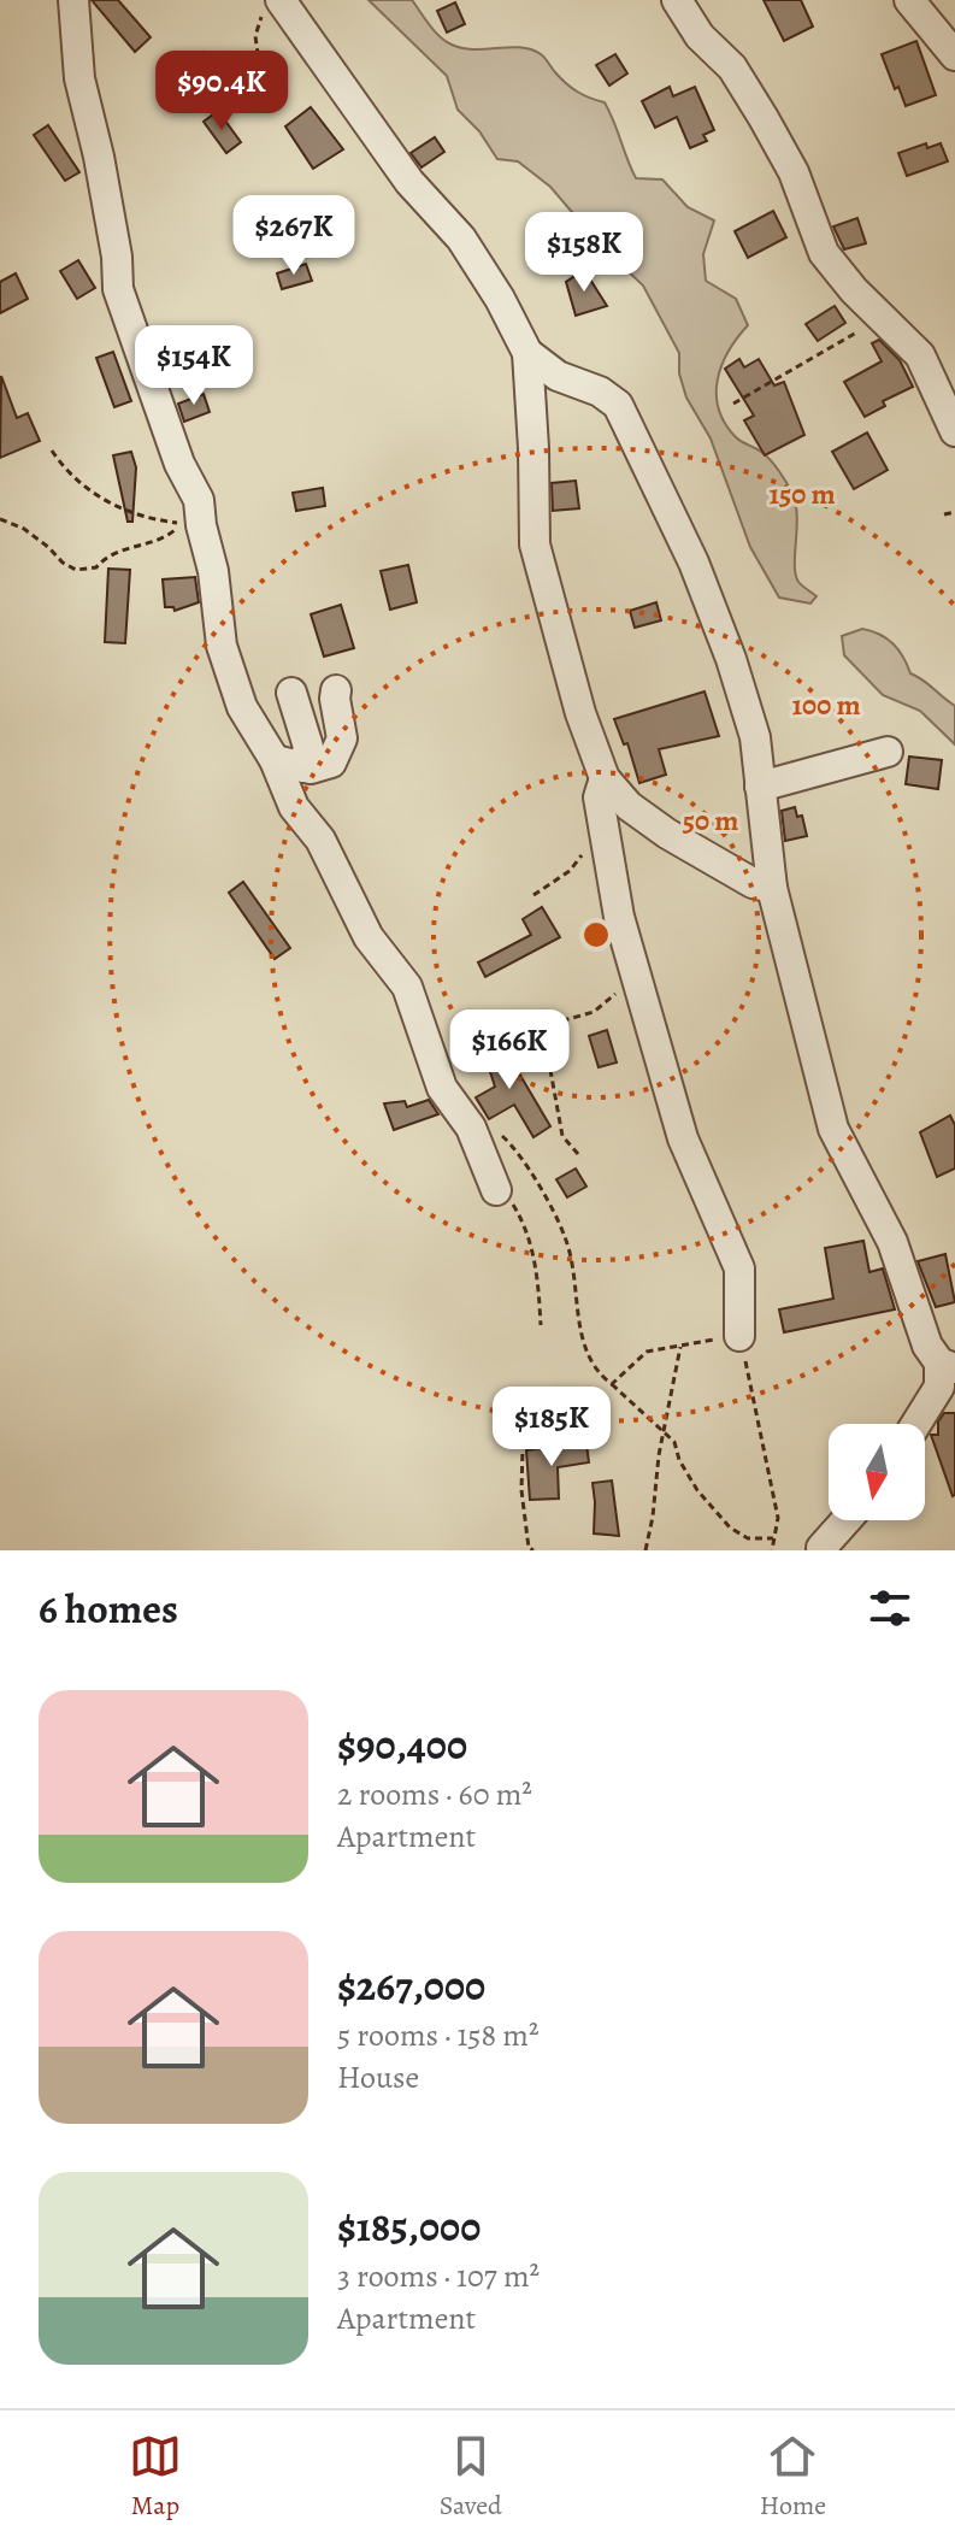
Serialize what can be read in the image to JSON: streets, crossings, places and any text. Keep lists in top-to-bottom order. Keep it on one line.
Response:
{"north":"bottom","page":{"price":["$90.4K","$267K","$158K","$154K","$166K","$185K"],"heading":"6 homes","list":[{"name":"$90,400","note":"2 rooms · 60 m² · Apartment"},{"name":"$267,000","note":"5 rooms · 158 m² · House"},{"name":"$185,000","note":"3 rooms · 107 m² · Apartment"}],"tabs":["Map","Saved","Home"]},"rings":["150 m","100 m","50 m"]}
